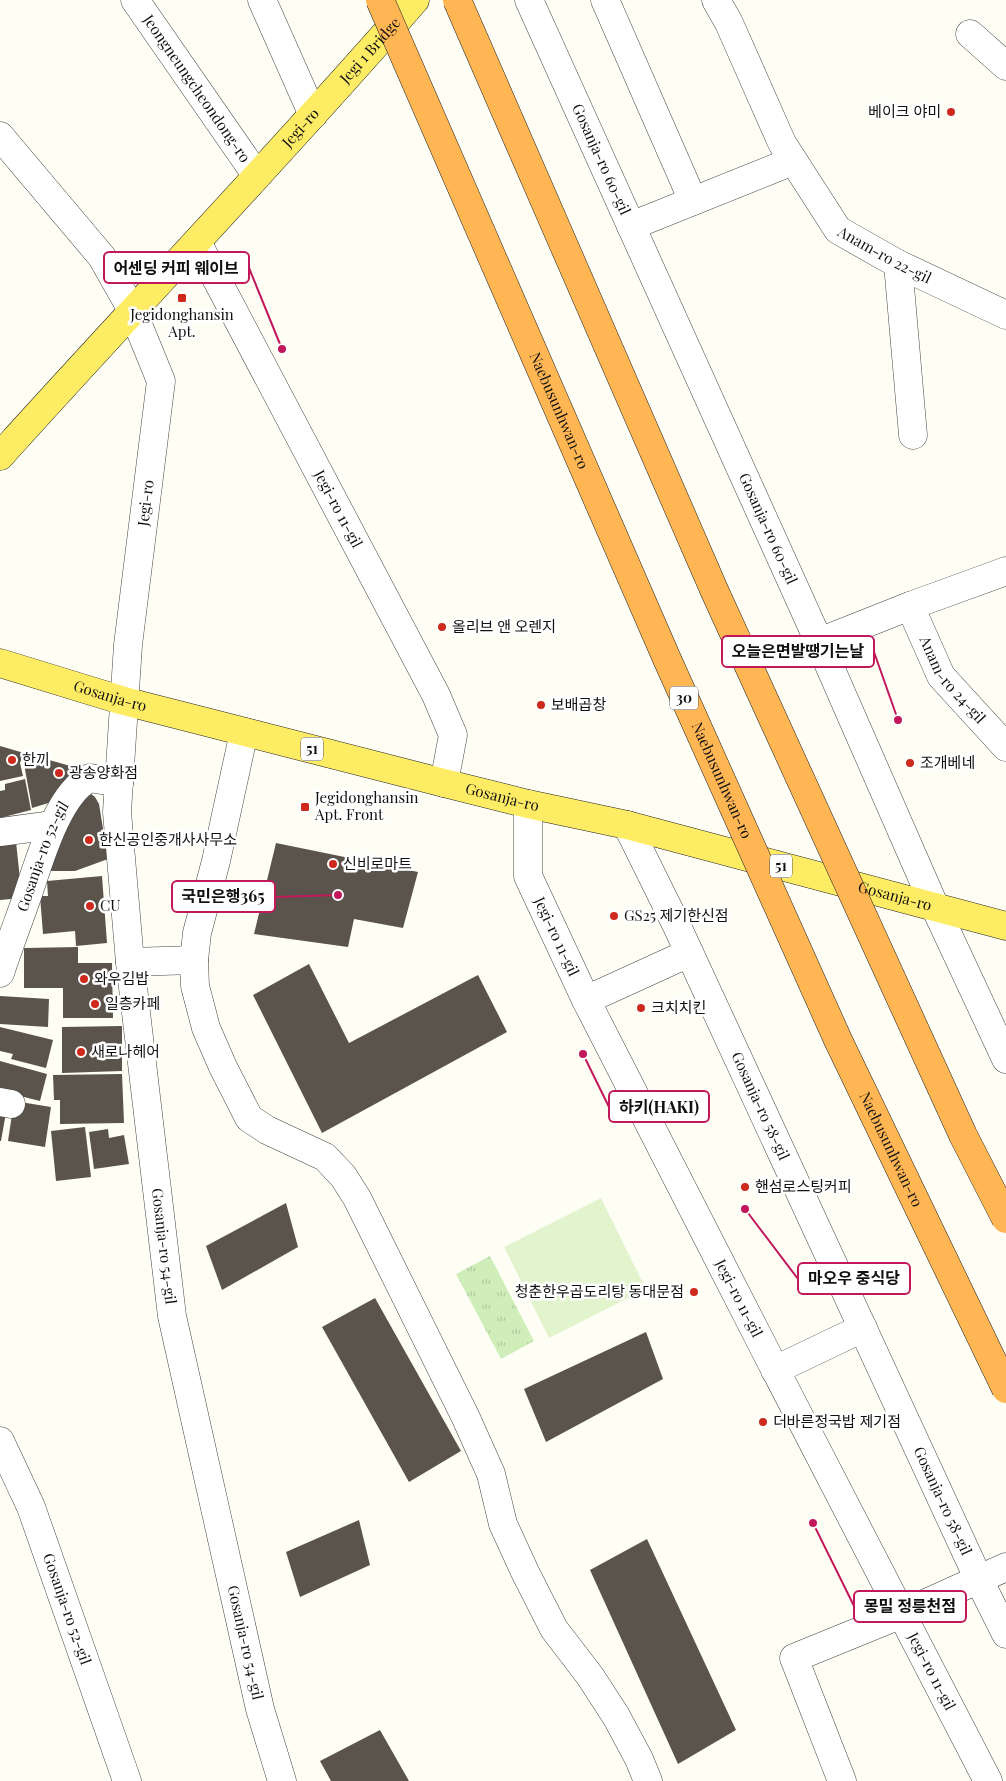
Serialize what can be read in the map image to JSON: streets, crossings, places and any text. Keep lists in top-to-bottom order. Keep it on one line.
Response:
{"streets":{"highway":["Naebusunhwan-ro","30"],"main road":["Jegi 1 Bridge","Jegi-ro","Gosanja-ro","51"],"street":["Jeongneungcheondong-ro","Gosanja-ro 60-gil","Anam-ro 22-gil","Jegi-ro 11-gil","Anam-ro 24-gil","Gosanja-ro 52-gil","Gosanja-ro 58-gil","Gosanja-ro 54-gil"]},"crossings":[["Jegi 1 Bridge","Jegi-ro"],["Jeongneungcheondong-ro","Jegi-ro"],["Jegi-ro","Jegi-ro 11-gil"],["Jegi-ro","Gosanja-ro"],["Jegi-ro","Gosanja-ro 54-gil"],["Gosanja-ro 60-gil","Gosanja-ro"],["Jegi-ro 11-gil","Gosanja-ro"],["Gosanja-ro","Gosanja-ro 58-gil"],["Gosanja-ro","Gosanja-ro 54-gil"],["Gosanja-ro 52-gil","Gosanja-ro 54-gil"]],"places":{"other":["베이크 야미","어센딩 커피 웨이브","올리브 앤 오렌지","보배곱창","오늘은면발땡기는날","한끼","조개베네","광송양화점","한신공인중개사사무소","신비로마트","국민은행365","CU","GS25 제기한신점","와우김밥","일층카페","크치치킨","새로나헤어","하키(HAKI)","핸섬로스팅커피","마오우 중식당","청춘한우곱도리탕 동대문점","더바른정국밥 제기점","몽밀 정릉천점"],"transit":["Jegidonghansin Apt.","Jegidonghansin Apt. Front"]}}
